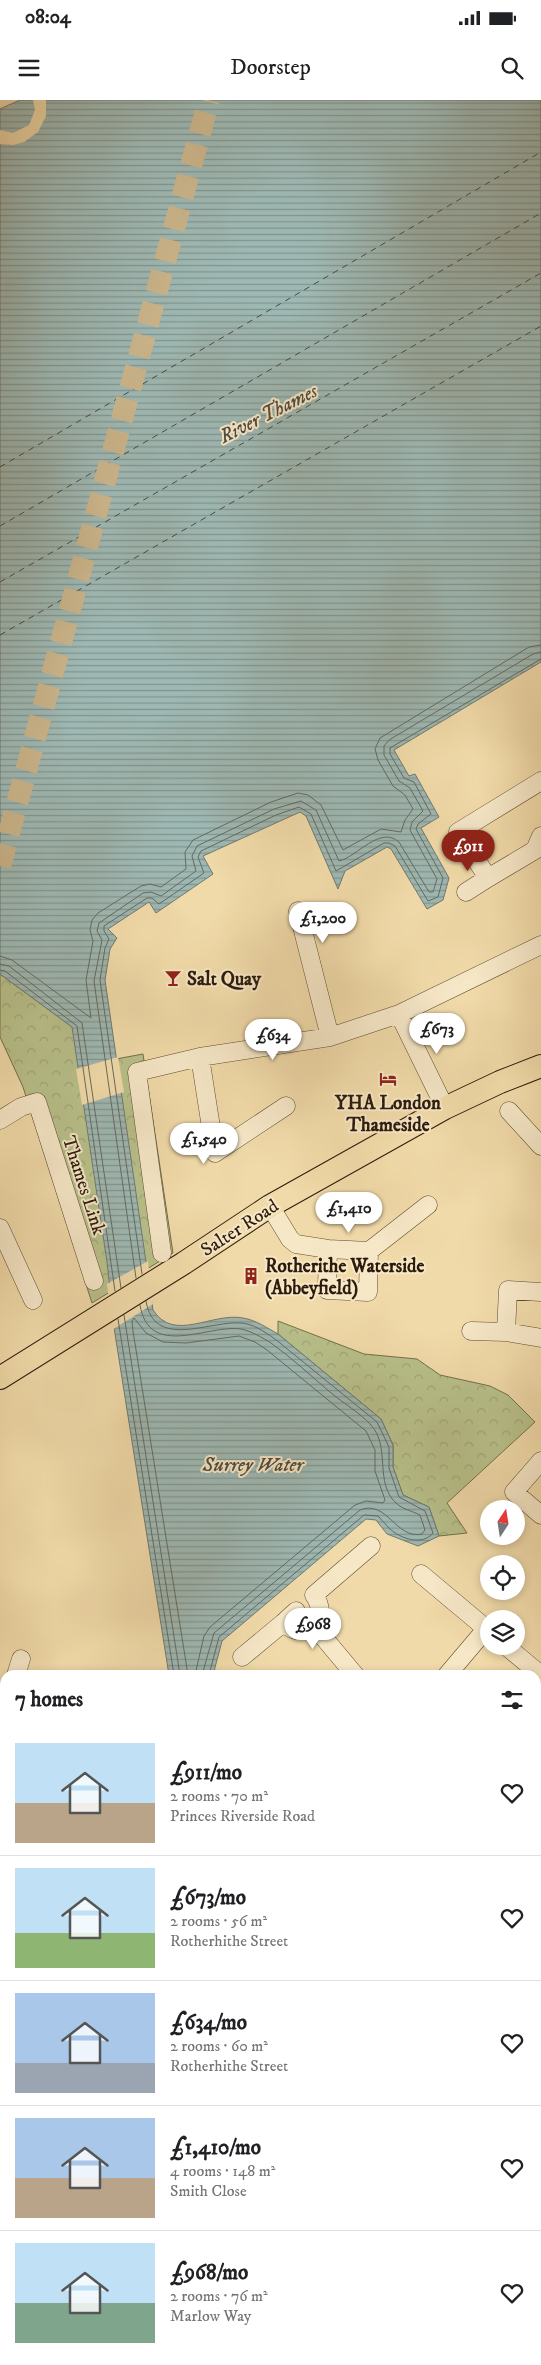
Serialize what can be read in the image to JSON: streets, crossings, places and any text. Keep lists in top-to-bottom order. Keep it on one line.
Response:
{"streets":{"main road":["Salter Road"],"street":["Thames Link"]},"water":["River Thames","Surrey Water"],"places":{"bar":["Salt Quay"],"hotel":["YHA London Thameside"],"building":["Rotherithe Waterside (Abbeyfield)"]},"north":"top","page":{"status":"08:04","header":"Doorstep","price":["£911","£1,200","£673","£634","£1,540","£1,410","£968"],"heading":"7 homes","list":[{"name":"£911/mo","note":"2 rooms · 70 m² · Princes Riverside Road"},{"name":"£673/mo","note":"2 rooms · 56 m² · Rotherhithe Street"},{"name":"£634/mo","note":"2 rooms · 60 m² · Rotherhithe Street"},{"name":"£1,410/mo","note":"4 rooms · 148 m² · Smith Close"},{"name":"£968/mo","note":"2 rooms · 76 m² · Marlow Way"}]}}
